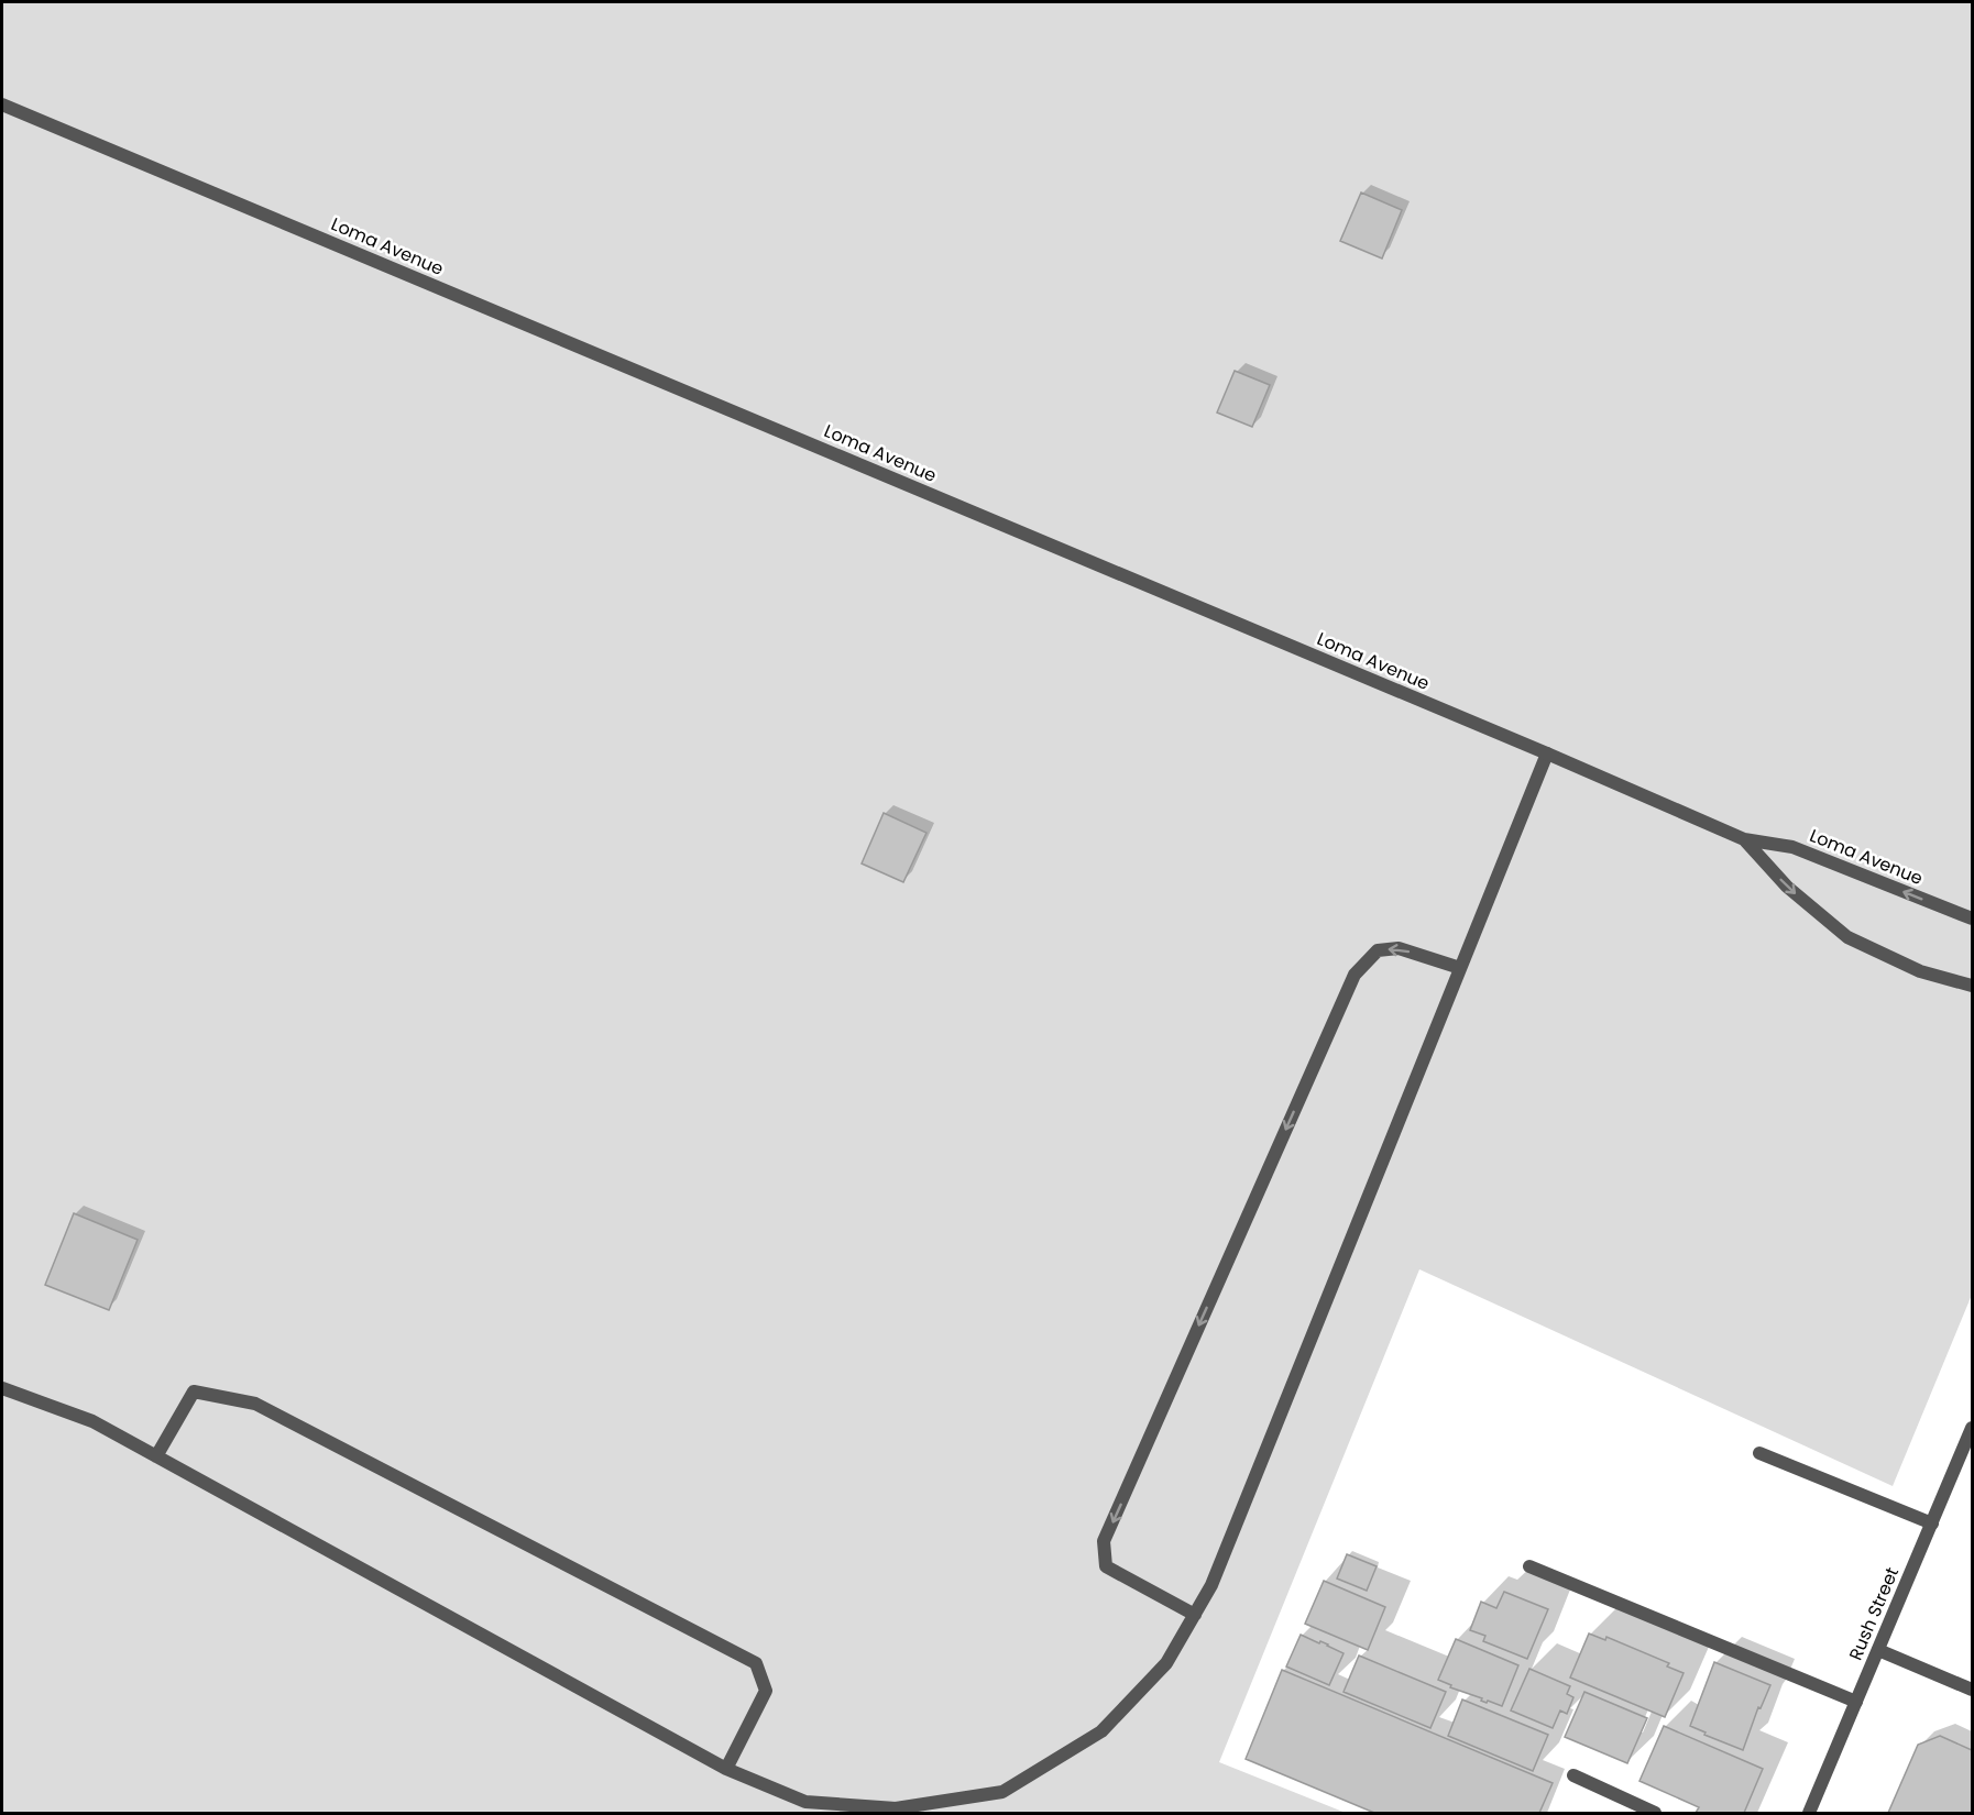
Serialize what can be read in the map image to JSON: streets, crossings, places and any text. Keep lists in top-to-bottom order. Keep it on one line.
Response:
{"streets":{"street":["Loma Avenue","Rush Street"]}}
